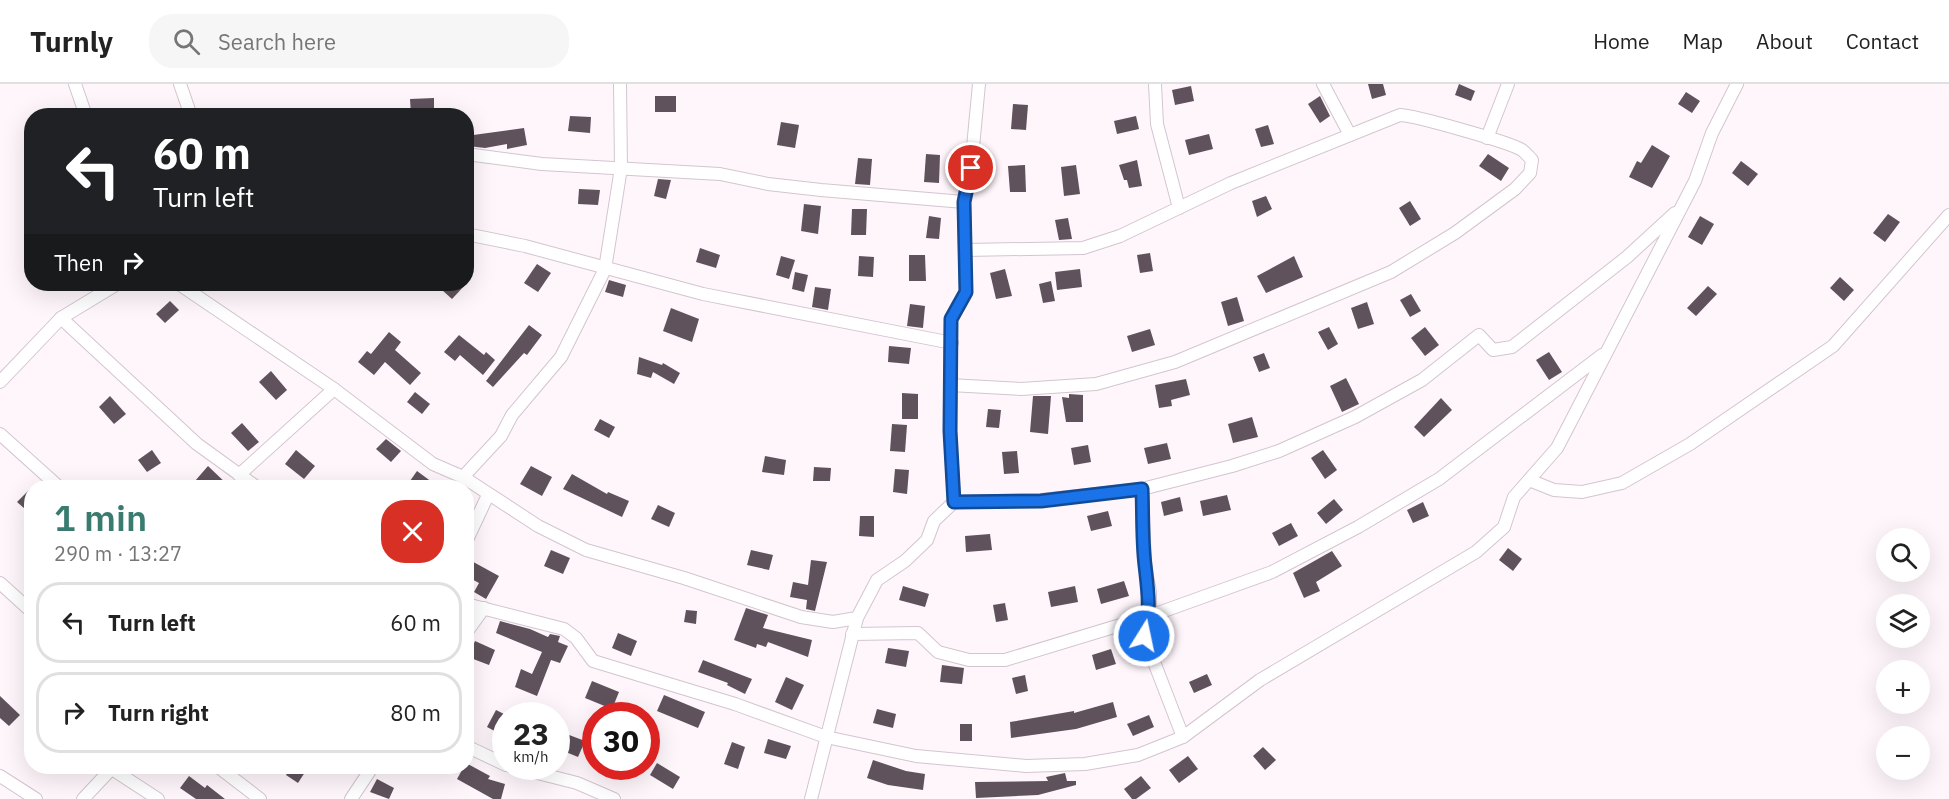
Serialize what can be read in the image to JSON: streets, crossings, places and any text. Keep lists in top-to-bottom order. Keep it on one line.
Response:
{"page":{"header":"Turnly","search":"Search here","nav":["Home","Map","About","Contact"],"turn":["60 m","Turn left"],"then":"Then","heading":["1 min","290 m · 13:27"],"map_buttons":["+","−"],"list":[{"name":"Turn left","value":"60 m"},{"name":"Turn right","value":"80 m"}],"speed":"23 km/h","limit":"30"}}
